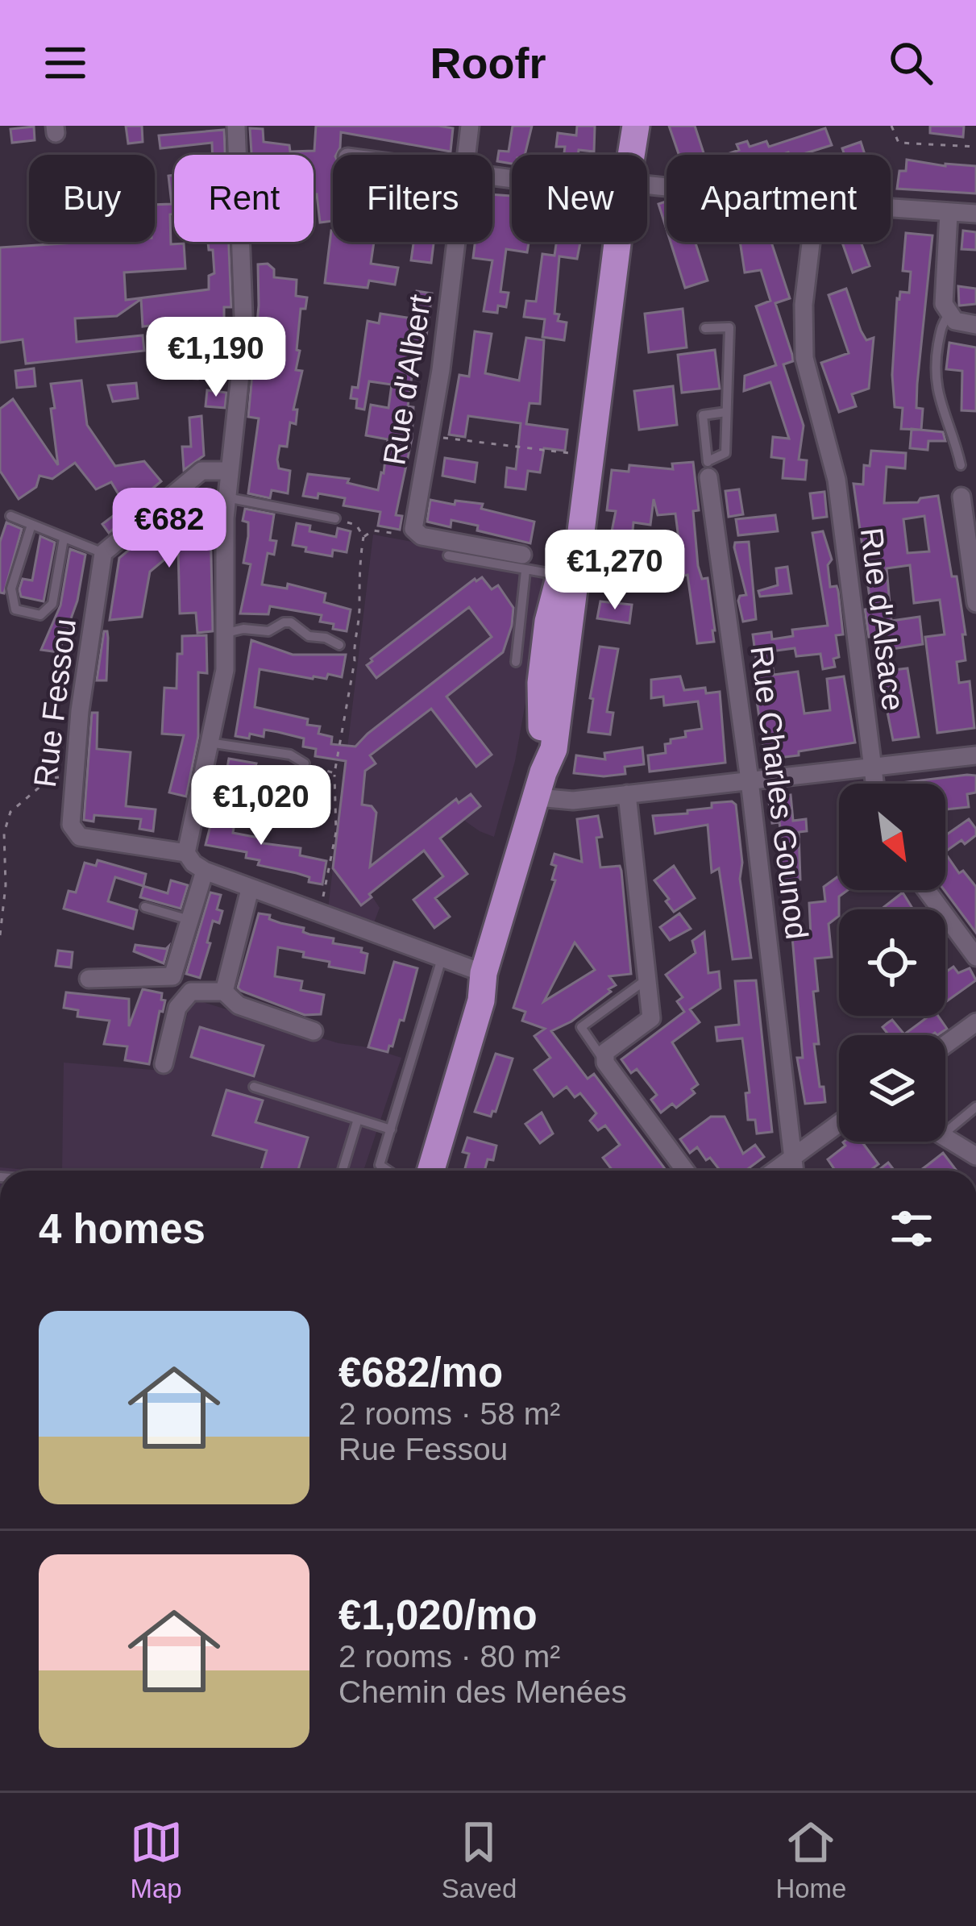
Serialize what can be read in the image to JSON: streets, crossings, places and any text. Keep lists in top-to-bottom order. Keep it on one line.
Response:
{"streets":{"street":["Rue d'Albert","Rue d'Alsace","Rue Fessou","Rue Charles Gounod"]},"north":"bottom right","page":{"header":"Roofr","chip":["Buy","Rent","Filters","New","Apartment"],"price":["€1,190","€682","€1,270","€1,020"],"heading":"4 homes","list":[{"name":"€682/mo","note":"2 rooms · 58 m² · Rue Fessou"},{"name":"€1,020/mo","note":"2 rooms · 80 m² · Chemin des Menées"}],"tabs":["Map","Saved","Home"]}}
